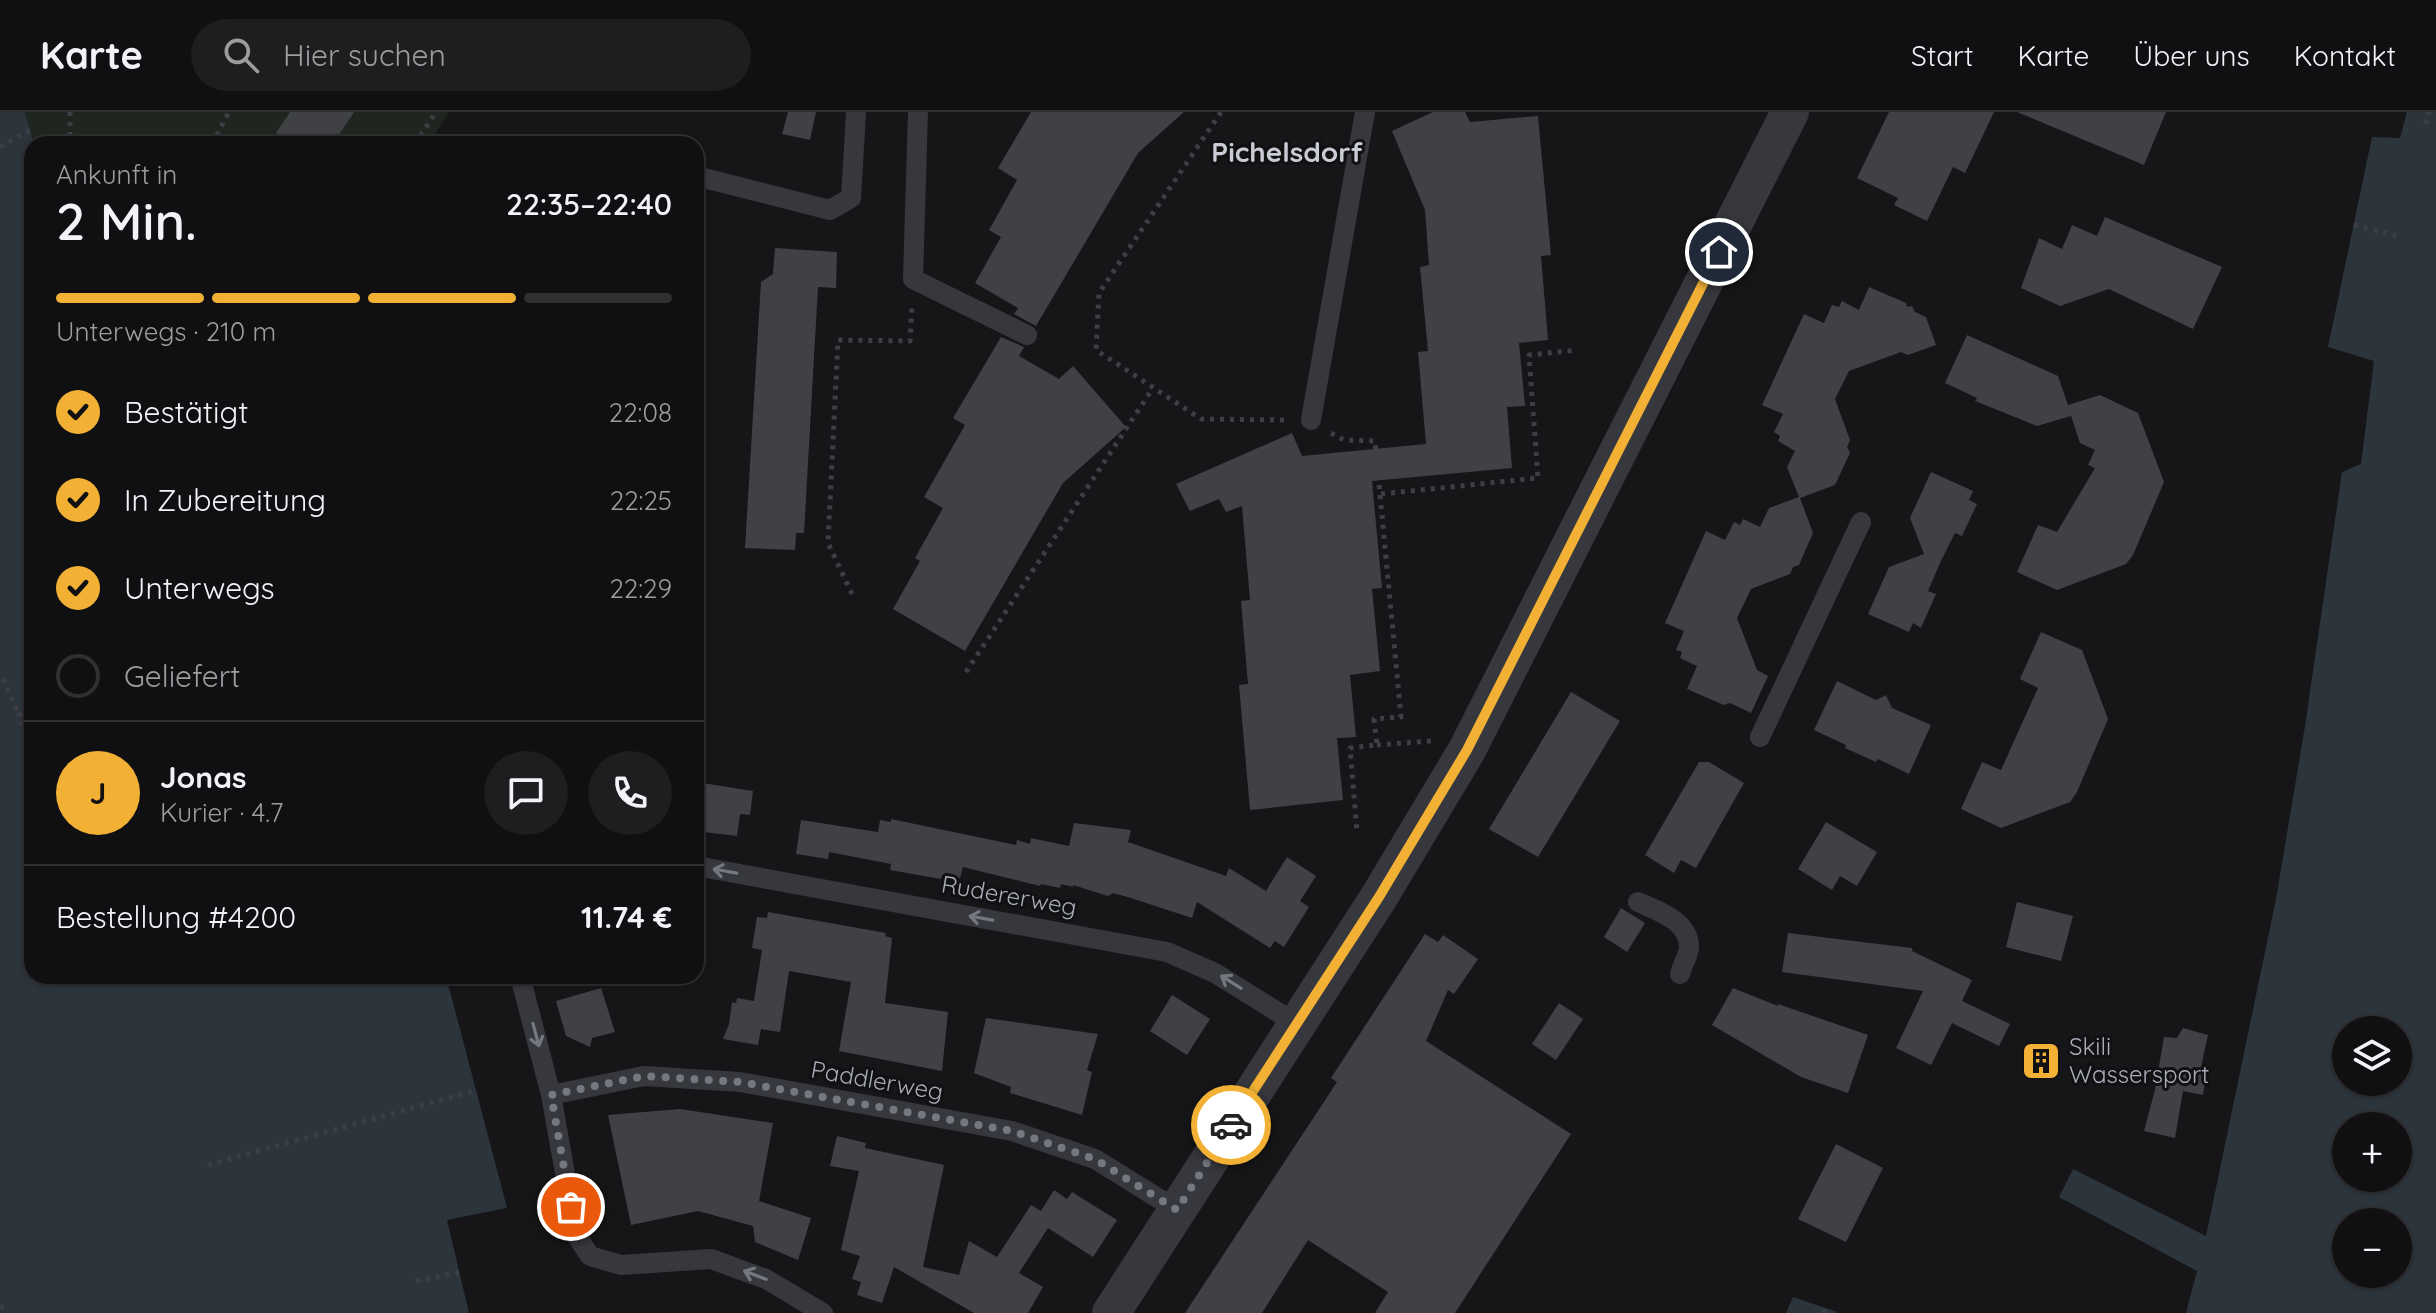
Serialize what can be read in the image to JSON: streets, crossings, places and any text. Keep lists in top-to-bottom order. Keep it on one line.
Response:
{"streets":{"lane":["Rudererweg","Paddlerweg"]},"one_way":["Rudererweg"],"districts":["Pichelsdorf"],"places":{"building":["Skili Wassersport"]},"page":{"header":"Karte","search":"Hier suchen","nav":["Start","Karte","Über uns","Kontakt"],"heading":["2 Min.","Ankunft in","22:35–22:40"],"panel":["Jonas","Kurier · 4.7","Bestellung #4200","11.74 €"],"bar":"Unterwegs · 210 m","list":[["Bestätigt","22:08"],["In Zubereitung","22:25"],["Unterwegs","22:29"],"Geliefert"],"round":"J","map_buttons":["+","−"]}}
